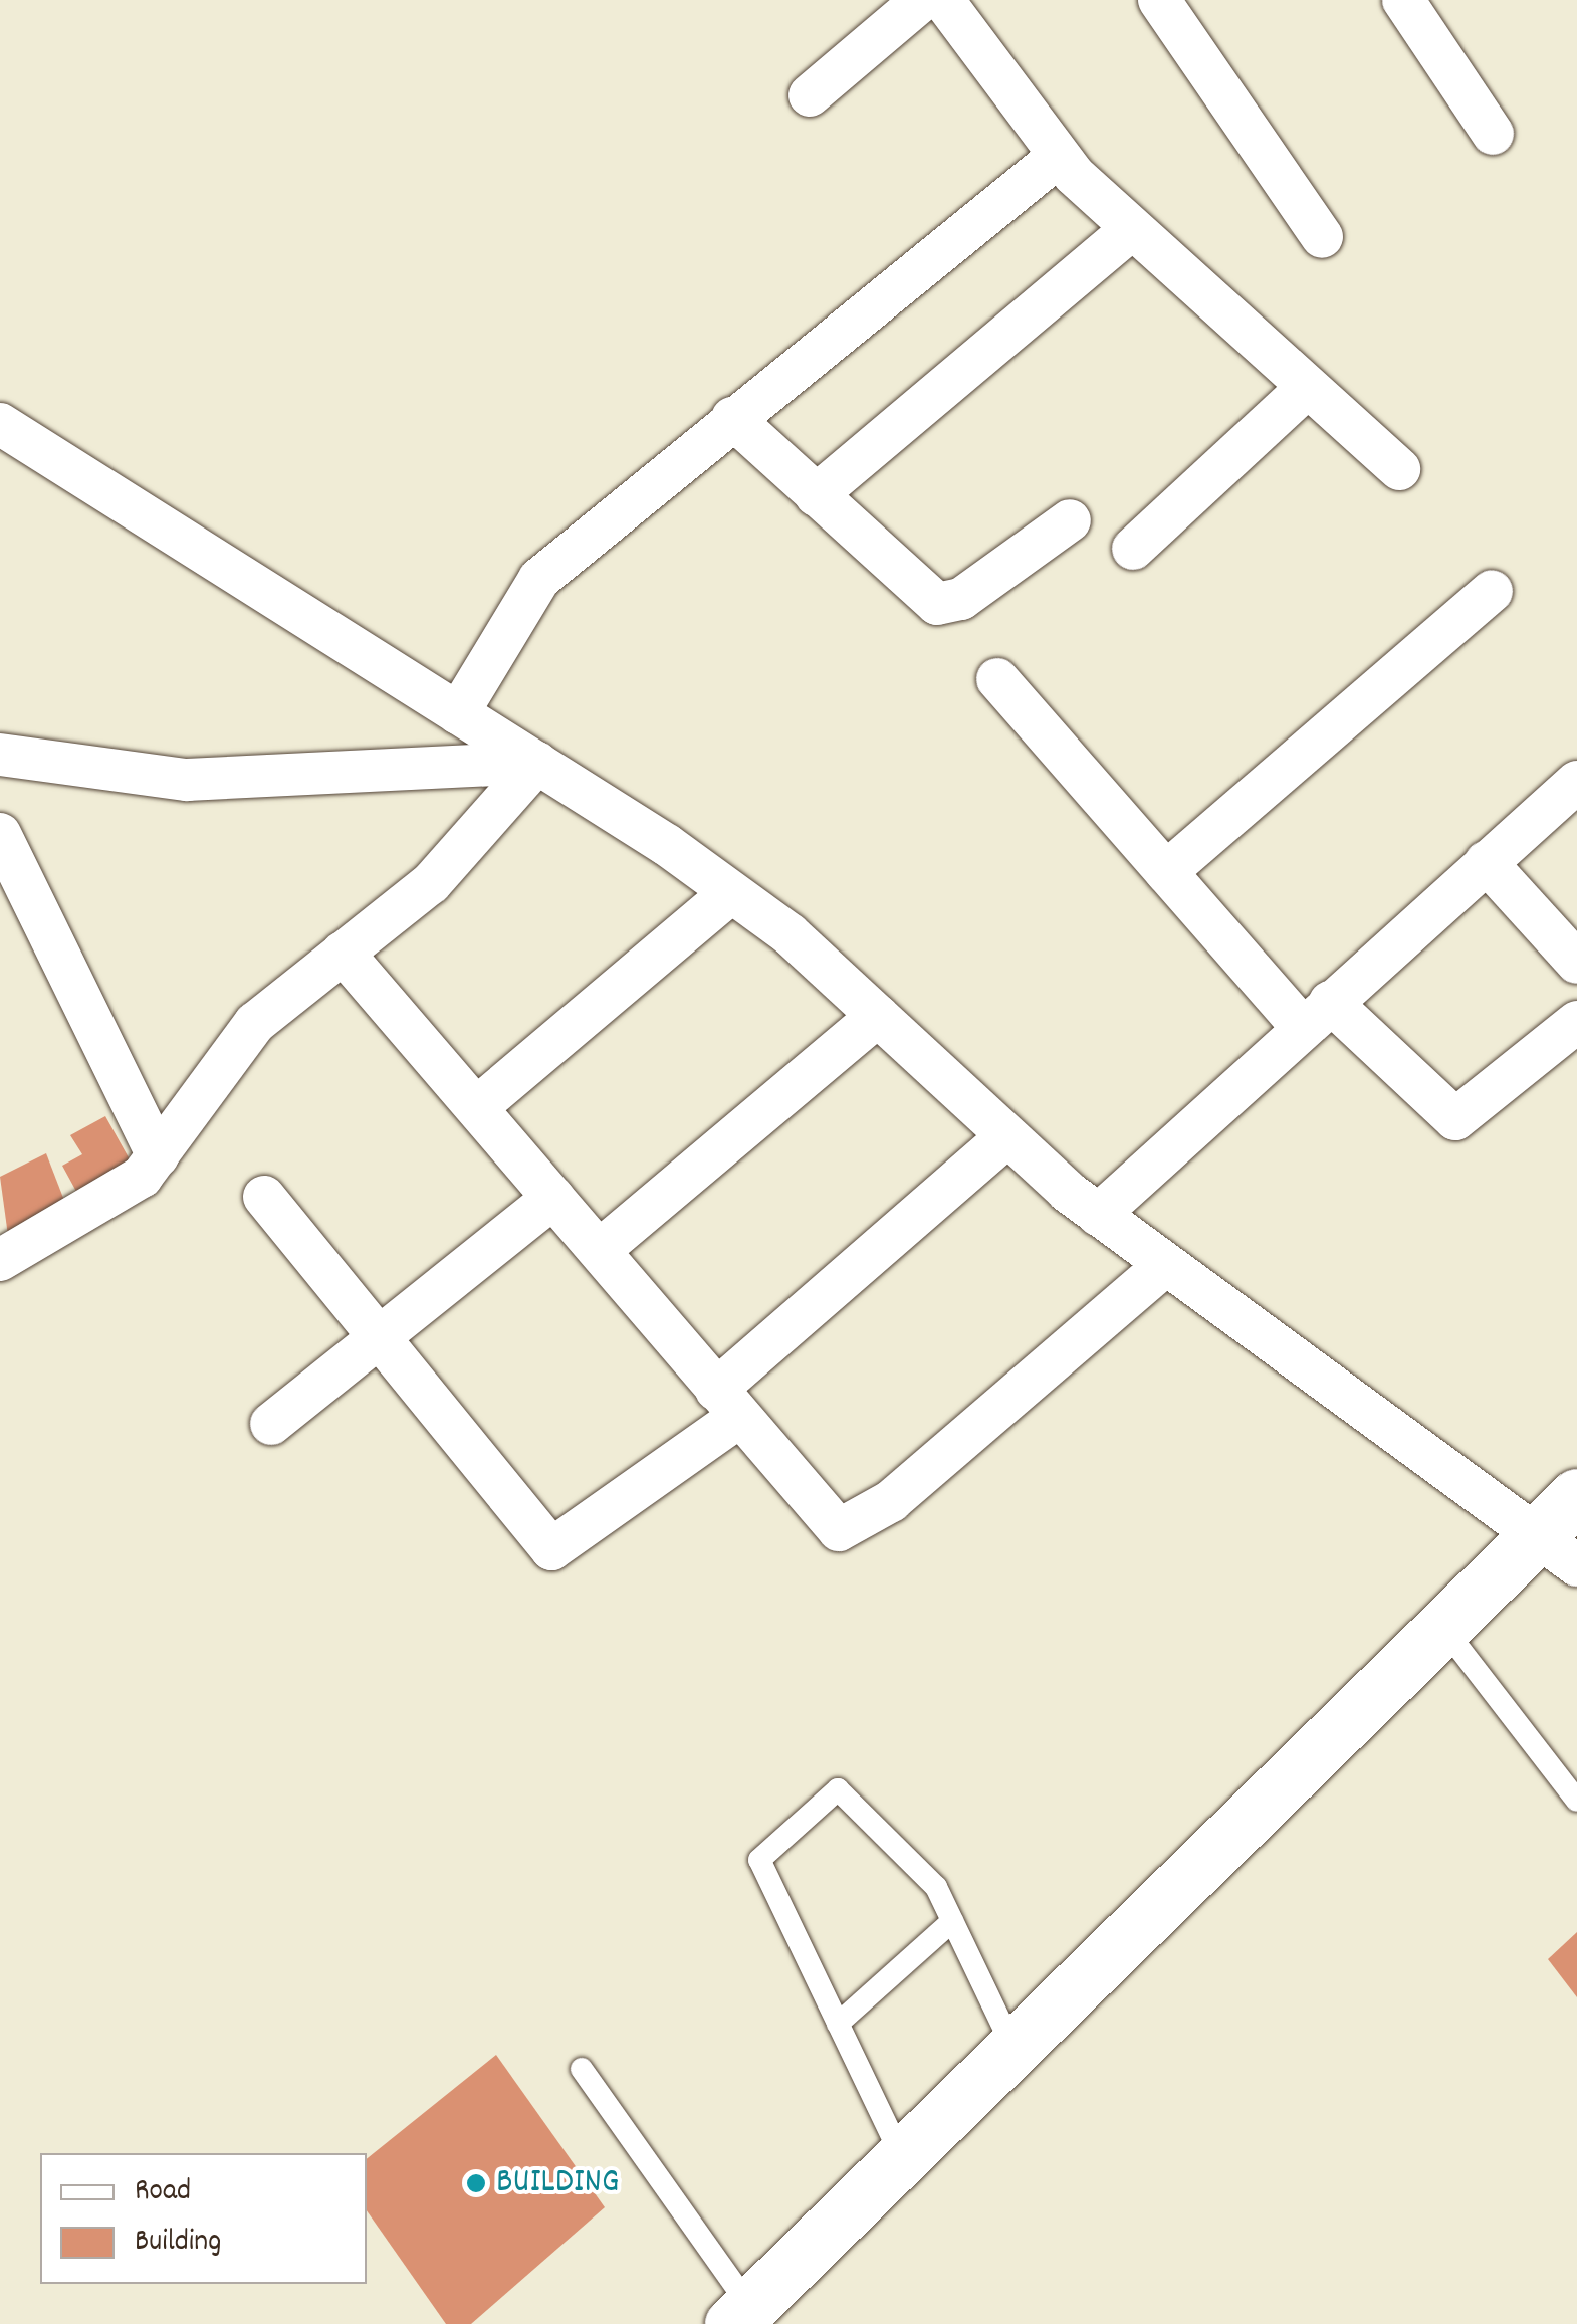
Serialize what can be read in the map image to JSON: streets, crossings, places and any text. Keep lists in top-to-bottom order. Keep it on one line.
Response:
{"places":["BUILDING"],"legend":["Road","Building"]}
